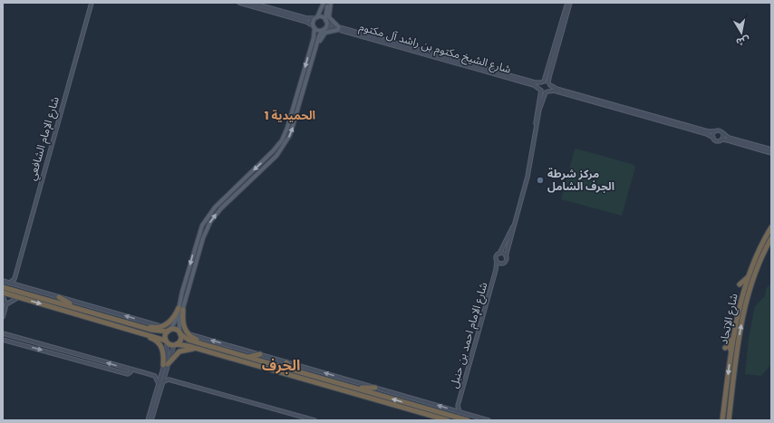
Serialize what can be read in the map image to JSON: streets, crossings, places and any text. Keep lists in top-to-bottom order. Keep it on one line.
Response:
{"streets":{"highway":["شارع الإتحاد"],"street":["شارع الشيخ مكتوم بن راشد آل مكتوم","شارع الإمام الشافعي","شارع الإمام احمد بن حنبل"]},"districts":["الحميدية 1","الجرف"],"places":["مركز شرطة الجرف الشامل"],"north":"bottom"}
